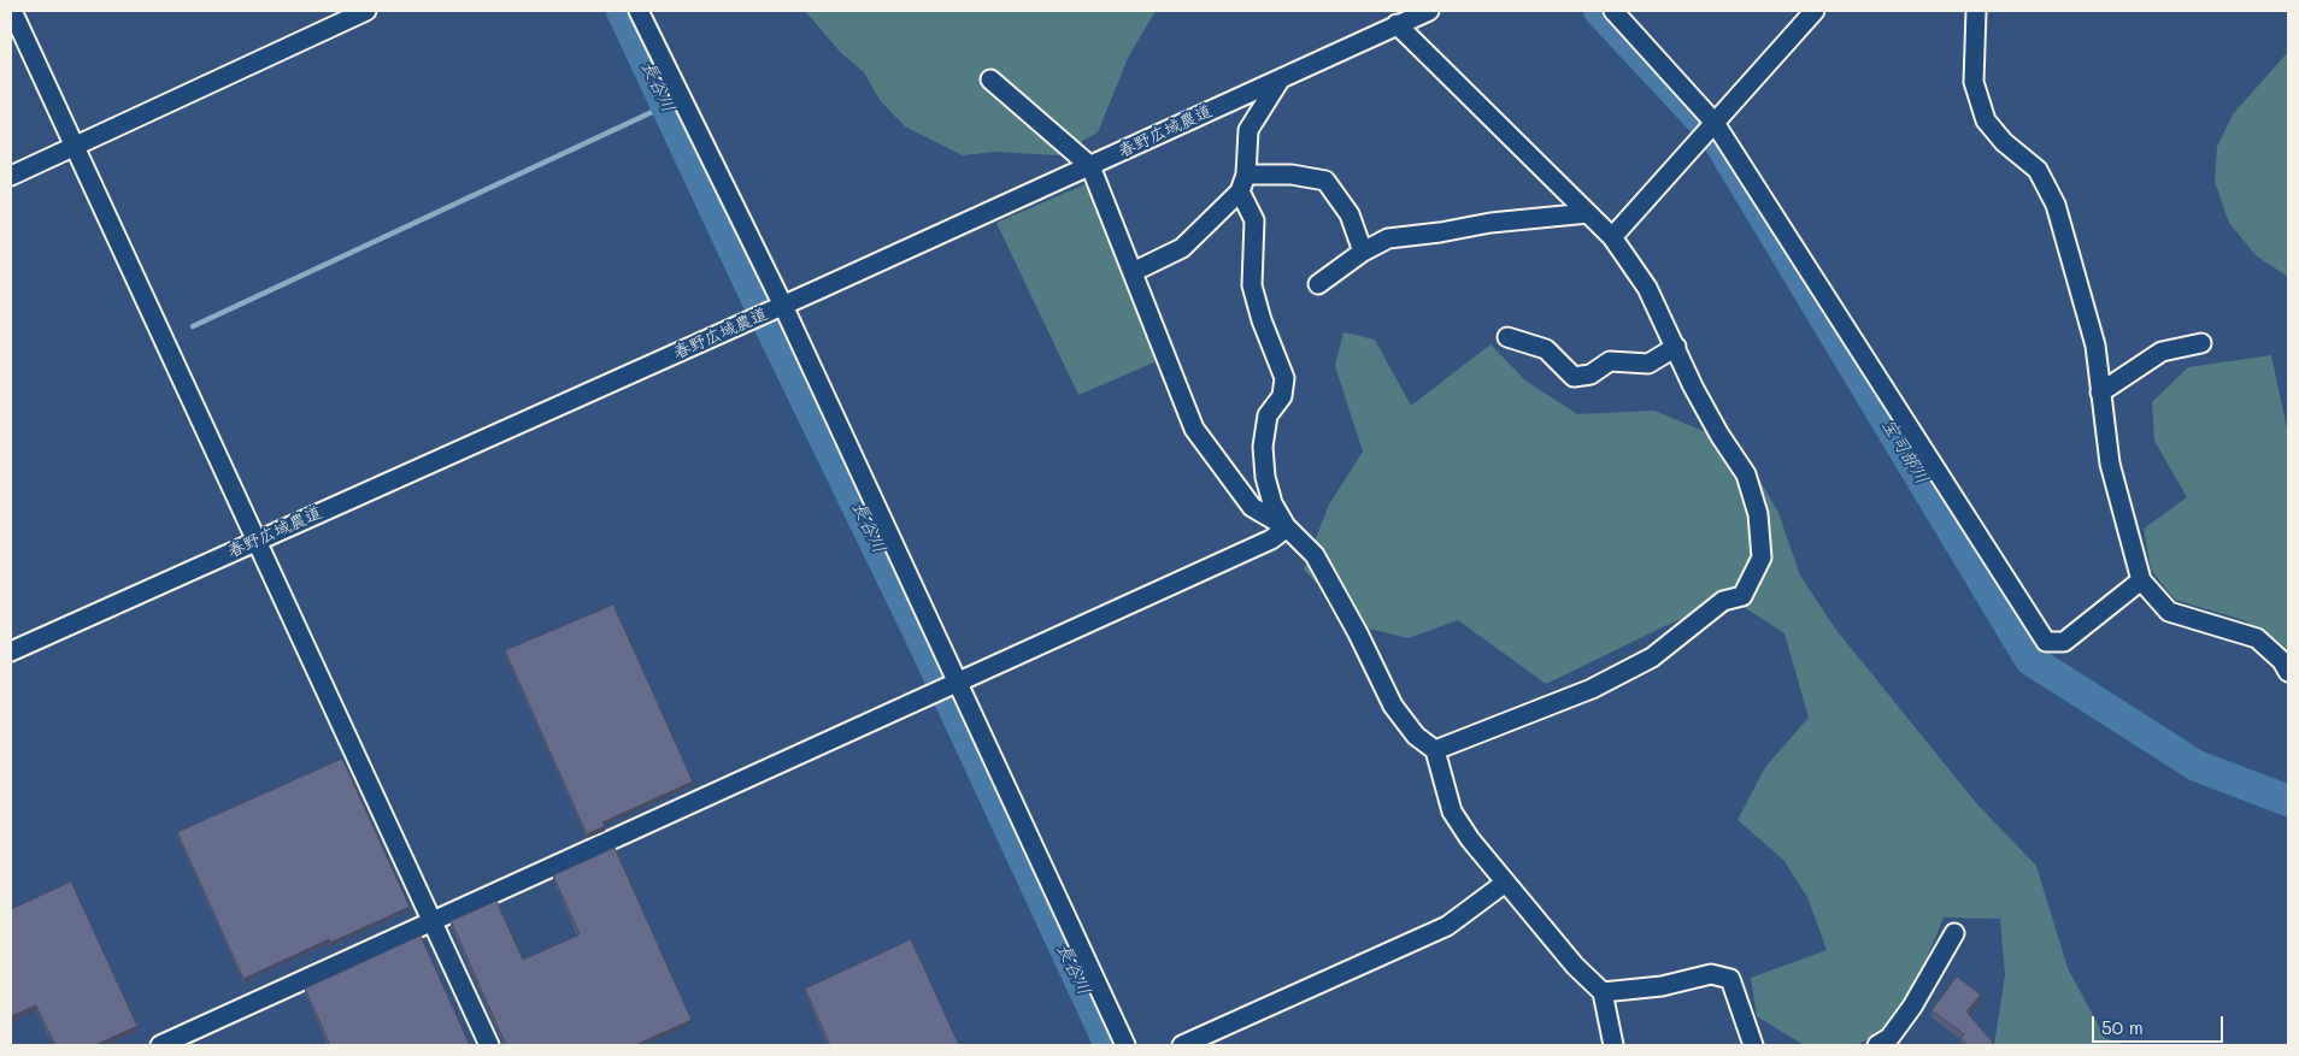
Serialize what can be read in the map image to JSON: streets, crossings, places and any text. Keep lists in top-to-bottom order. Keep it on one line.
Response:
{"streets":{"street":["春野広域農道"]},"water":["長谷川","宝司部川"],"scale_bar":"50 m"}
